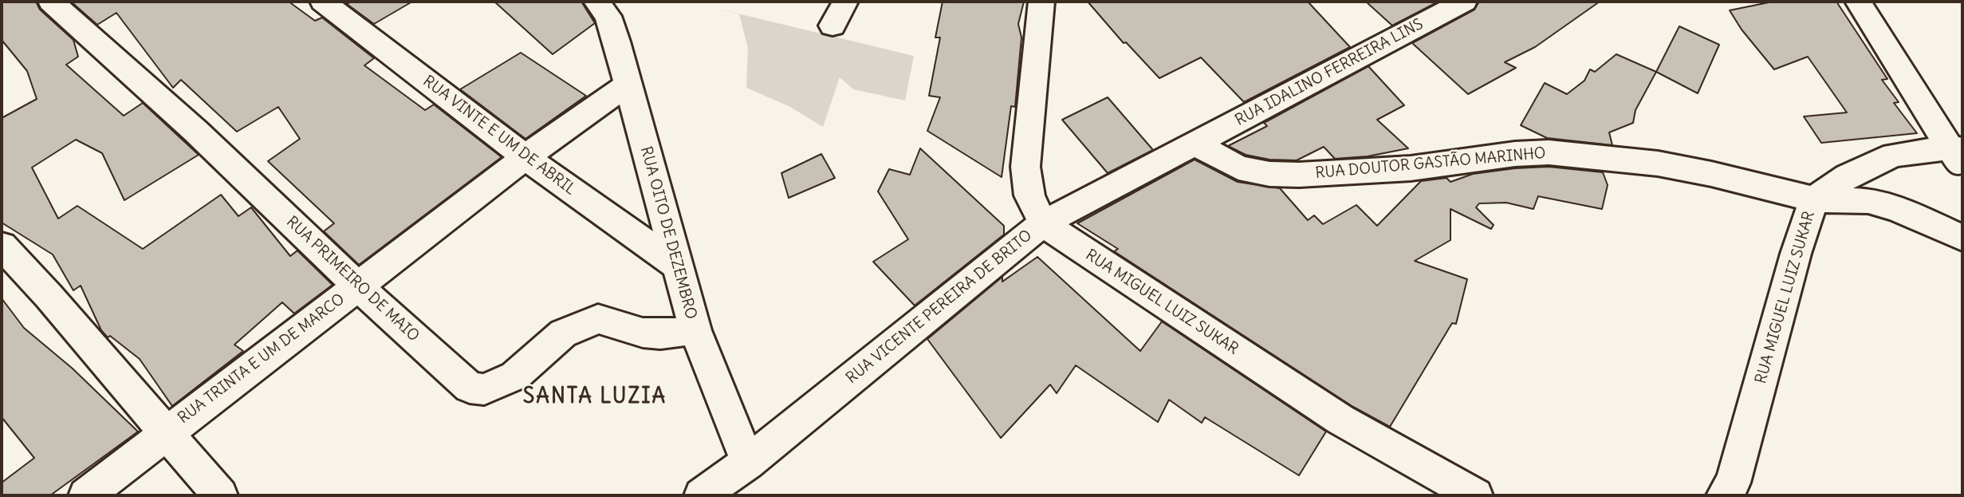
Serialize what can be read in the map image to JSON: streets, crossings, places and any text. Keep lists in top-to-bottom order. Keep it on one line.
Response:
{"streets":{"street":["RUA IDALINO FERREIRA LINS","RUA VINTE E UM DE ABRIL","RUA DOUTOR GASTÃO MARINHO","RUA OITO DE DEZEMBRO","RUA PRIMEIRO DE MAIO","RUA MIGUEL LUIZ SUKAR","RUA VICENTE PEREIRA DE BRITO","RUA TRINTA E UM DE MARCO"]},"crossings":[["RUA IDALINO FERREIRA LINS","RUA DOUTOR GASTÃO MARINHO"],["RUA IDALINO FERREIRA LINS","RUA VICENTE PEREIRA DE BRITO"],["RUA VINTE E UM DE ABRIL","RUA OITO DE DEZEMBRO"],["RUA VINTE E UM DE ABRIL","RUA TRINTA E UM DE MARCO"],["RUA DOUTOR GASTÃO MARINHO","RUA MIGUEL LUIZ SUKAR"],["RUA DOUTOR GASTÃO MARINHO","RUA VICENTE PEREIRA DE BRITO"],["RUA OITO DE DEZEMBRO","RUA PRIMEIRO DE MAIO"],["RUA OITO DE DEZEMBRO","RUA VICENTE PEREIRA DE BRITO"],["RUA OITO DE DEZEMBRO","RUA TRINTA E UM DE MARCO"],["RUA PRIMEIRO DE MAIO","RUA TRINTA E UM DE MARCO"],["RUA MIGUEL LUIZ SUKAR","RUA VICENTE PEREIRA DE BRITO"]],"districts":["SANTA LUZIA"]}
